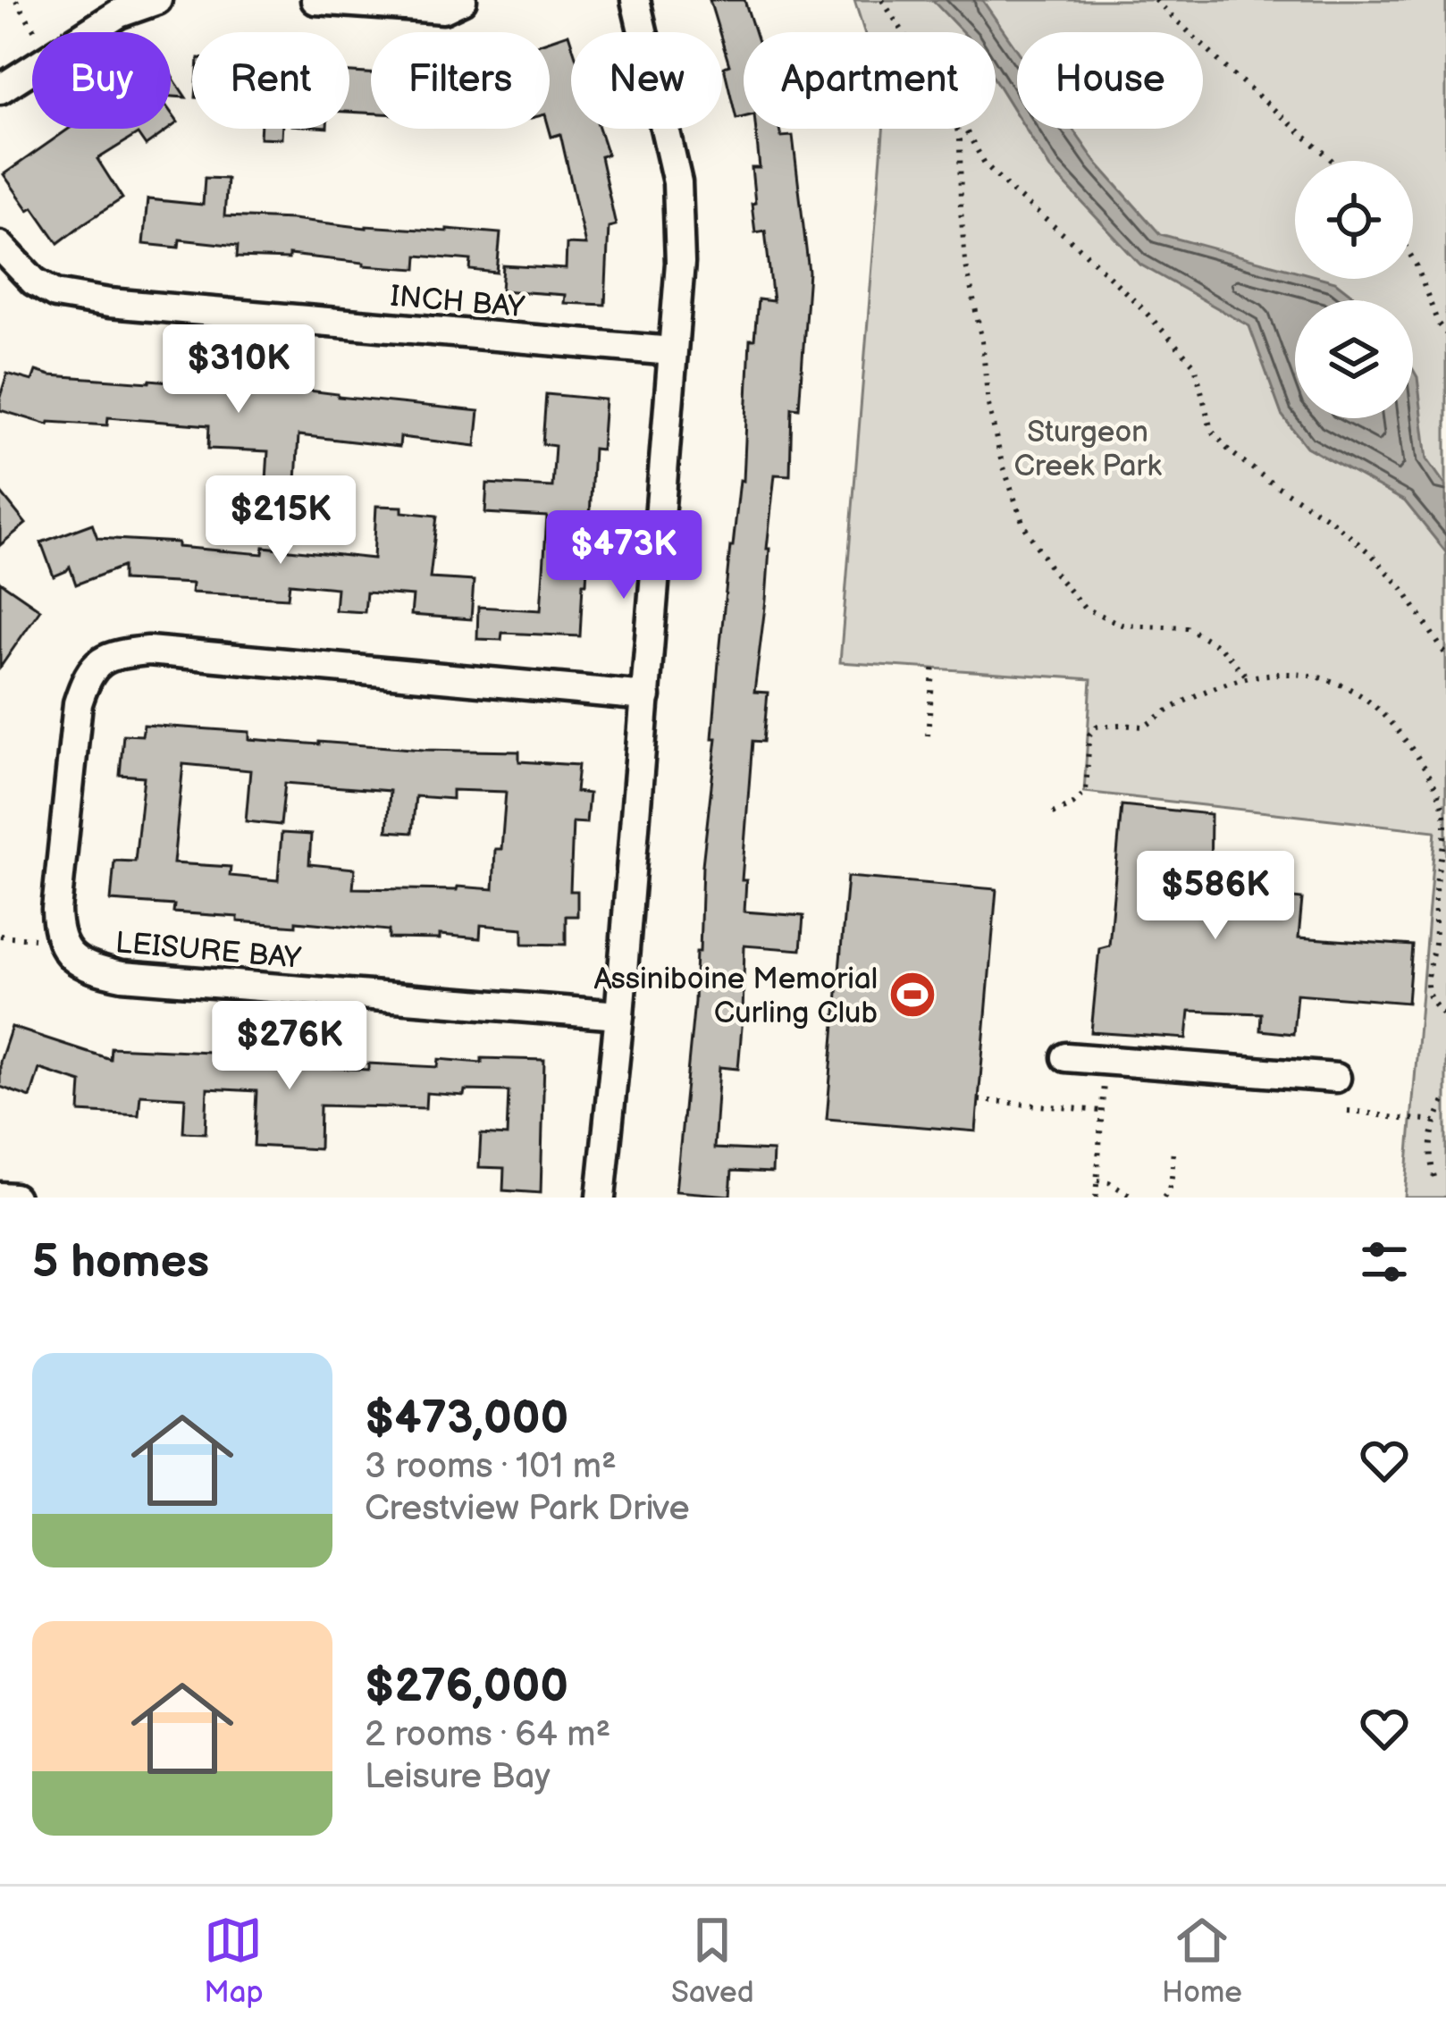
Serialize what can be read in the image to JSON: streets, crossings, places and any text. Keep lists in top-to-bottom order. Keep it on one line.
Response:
{"streets":{"street":["INCH BAY","LEISURE BAY"]},"parks":["Sturgeon Creek Park"],"places":{"sports":["Assiniboine Memorial Curling Club"]},"page":{"chip":["Buy","Rent","Filters","New","Apartment","House"],"price":["$310K","$215K","$473K","$586K","$276K"],"heading":"5 homes","list":[{"name":"$473,000","note":"3 rooms · 101 m² · Crestview Park Drive"},{"name":"$276,000","note":"2 rooms · 64 m² · Leisure Bay"}],"tabs":["Map","Saved","Home"]}}
